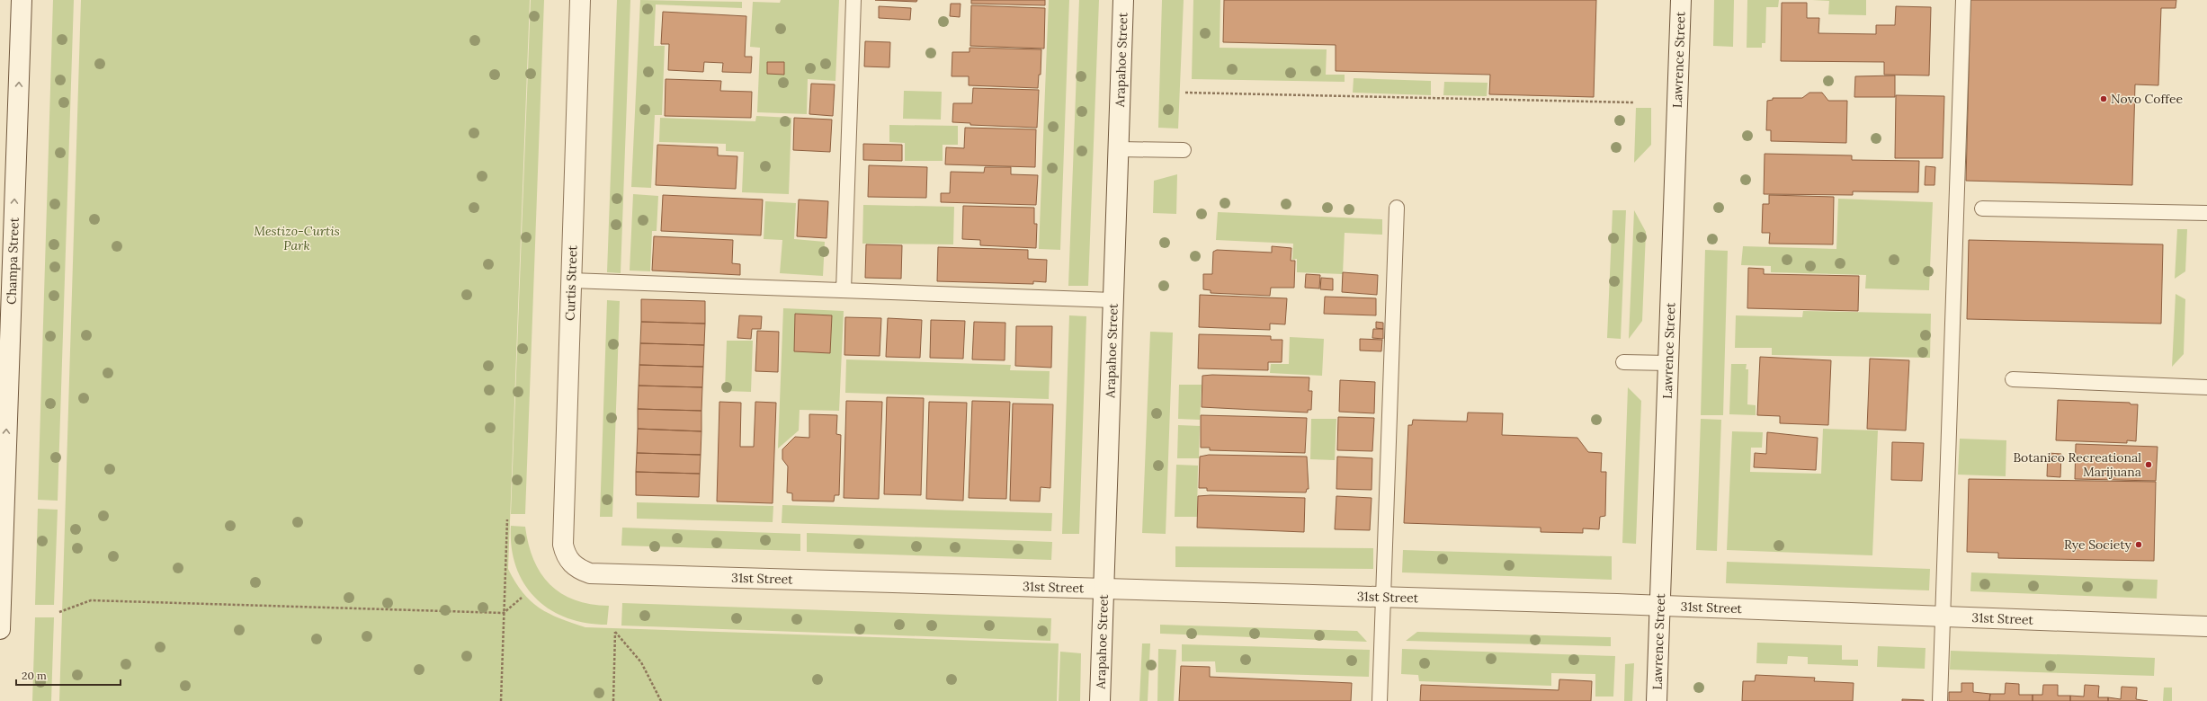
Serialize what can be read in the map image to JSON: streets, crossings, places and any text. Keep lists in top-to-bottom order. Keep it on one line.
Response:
{"streets":{"street":["Arapahoe Street","Lawrence Street","Champa Street","Curtis Street","31st Street"]},"crossings":[["Arapahoe Street","31st Street"],["Lawrence Street","31st Street"],["Curtis Street","31st Street"]],"one_way":["Champa Street"],"parks":["Mestizo-Curtis Park"],"places":["Novo Coffee","Botanico Recreational Marijuana","Rye Society"],"scale_bar":"20 m"}
